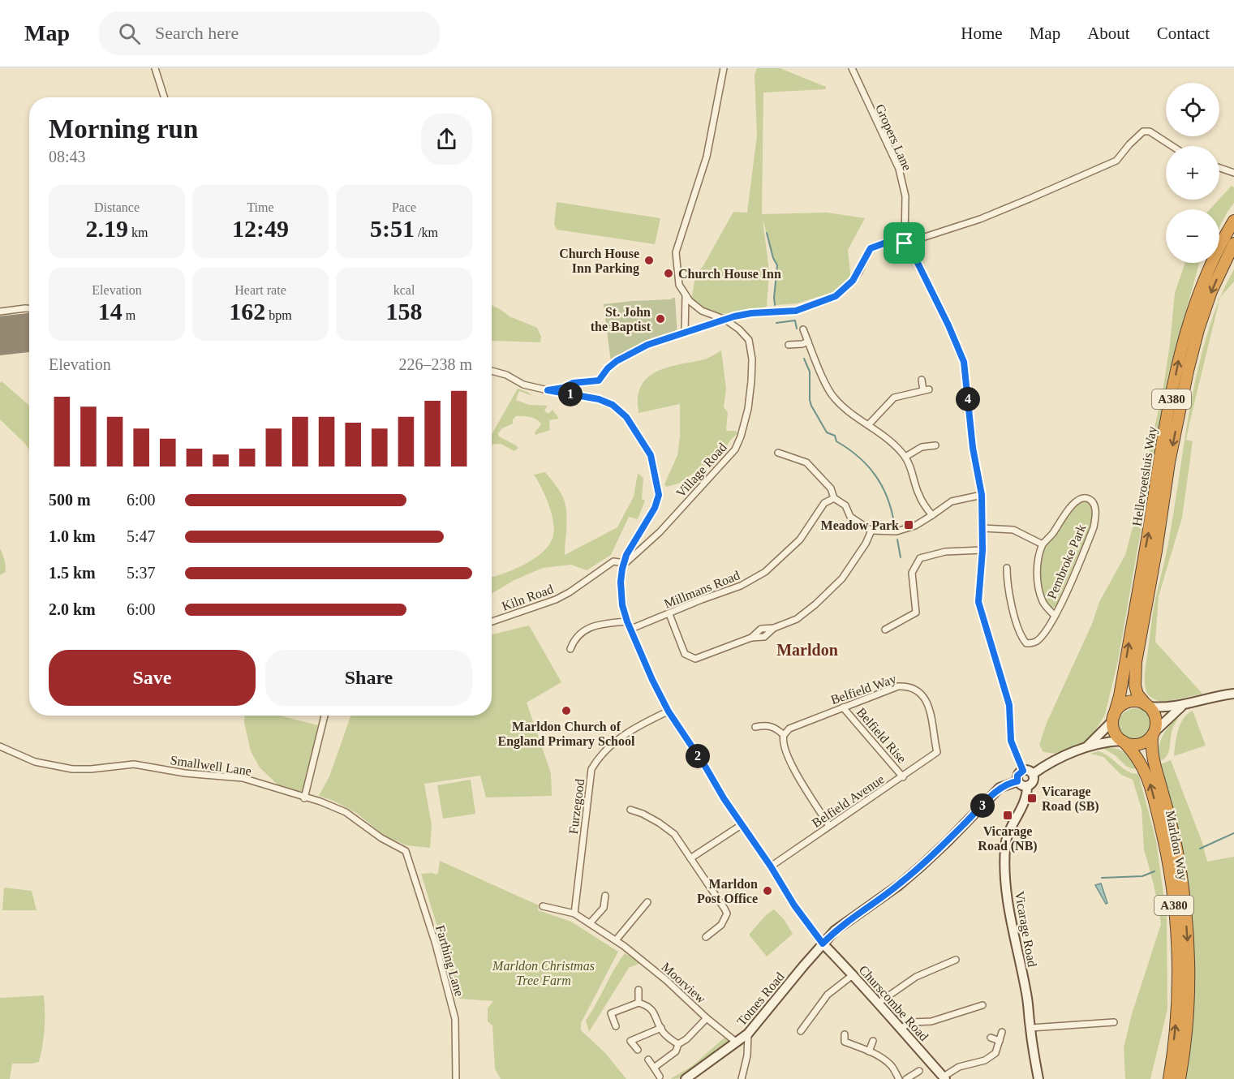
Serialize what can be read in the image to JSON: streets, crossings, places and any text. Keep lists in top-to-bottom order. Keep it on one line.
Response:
{"streets":{"highway":["A380","Hellevoetsluis Way","Marldon Way"],"street":["Gropers Lane","Village Road","Pembroke Park","Millmans Road","Kiln Road","Belfield Way","Belfield Rise","Smallwell Lane","Belfield Avenue","Furzegood","Vicarage Road","Farthing Lane","Moorview","Totnes Road","Churscombe Road"]},"crossings":[["Village Road","Kiln Road"],["Hellevoetsluis Way","Marldon Way"],["Belfield Way","Belfield Rise"],["Belfield Way","Belfield Avenue"],["Belfield Rise","Belfield Avenue"],["Smallwell Lane","Farthing Lane"],["Furzegood","Moorview"],["Vicarage Road","Totnes Road"],["Moorview","Totnes Road"],["Totnes Road","Churscombe Road"]],"districts":["Marldon"],"parks":["Marldon Christmas Tree Farm"],"places":{"other":["Church House Inn Parking","Church House Inn","St. John the Baptist","Marldon Church of England Primary School","Marldon Post Office"],"transit":["Meadow Park","Vicarage Road (SB)","Vicarage Road (NB)"]},"page":{"header":"Map","search":"Search here","nav":["Home","Map","About","Contact"],"map_buttons":["+","−"],"heading":["Morning run","08:43"],"stats":[["Distance","2.19 km"],["Time","12:49"],["Pace","5:51 /km"],["Elevation","14 m"],["Heart rate","162 bpm"],["kcal","158"]],"chart":["Elevation","226–238 m"],"pins":["1","4","2","3"],"list":[{"name":"500 m","note":"6:00"},{"name":"1.0 km","note":"5:47"},{"name":"1.5 km","note":"5:37"},{"name":"2.0 km","note":"6:00"}],"buttons":["Save","Share"]}}
